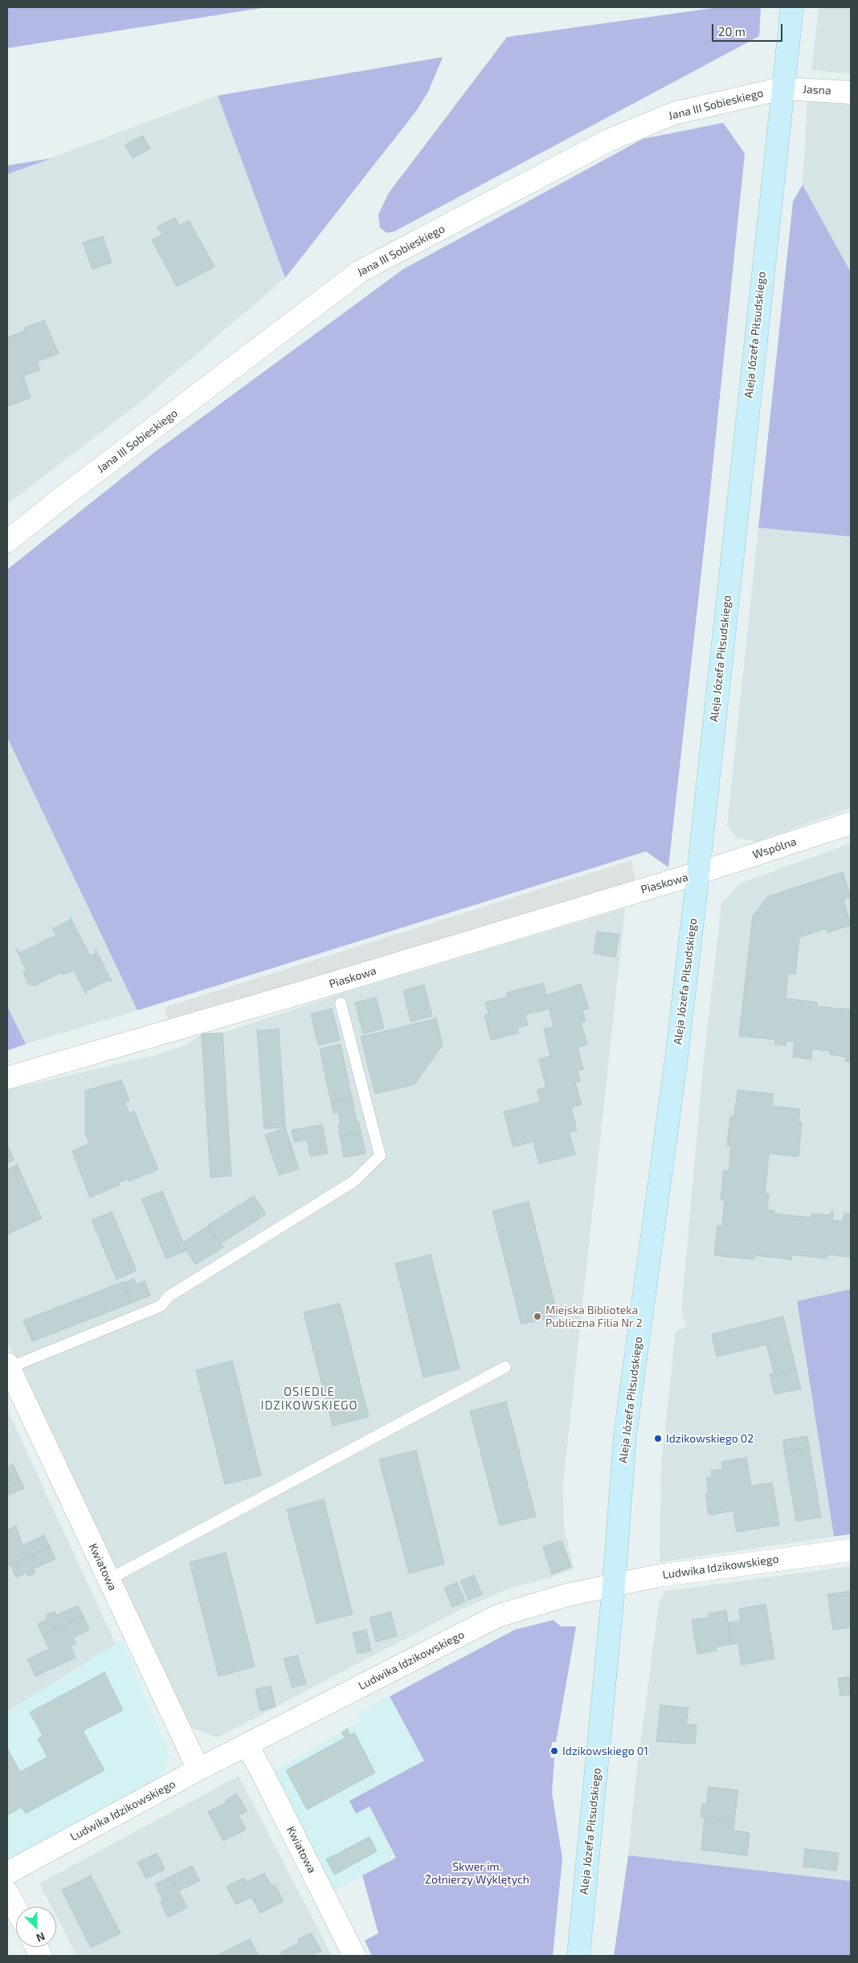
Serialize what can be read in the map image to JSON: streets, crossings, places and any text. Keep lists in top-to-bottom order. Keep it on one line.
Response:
{"streets":{"main road":["Aleja Józefa Piłsudskiego"],"street":["Jasna","Jana III Sobieskiego","Wspólna","Piaskowa","Kwiatowa","Ludwika Idzikowskiego"]},"crossings":[["Jasna","Jana III Sobieskiego"],["Jasna","Aleja Józefa Piłsudskiego"],["Jana III Sobieskiego","Aleja Józefa Piłsudskiego"],["Aleja Józefa Piłsudskiego","Wspólna"],["Aleja Józefa Piłsudskiego","Piaskowa"],["Aleja Józefa Piłsudskiego","Ludwika Idzikowskiego"],["Wspólna","Piaskowa"],["Kwiatowa","Ludwika Idzikowskiego"]],"districts":["OSIEDLE IDZIKOWSKIEGO"],"parks":["Skwer im. Żołnierzy Wyklętych"],"places":["Miejska Biblioteka Publiczna Filia Nr 2","Idzikowskiego 02","Idzikowskiego 01"],"scale_bar":"20 m","north":"bottom right"}
